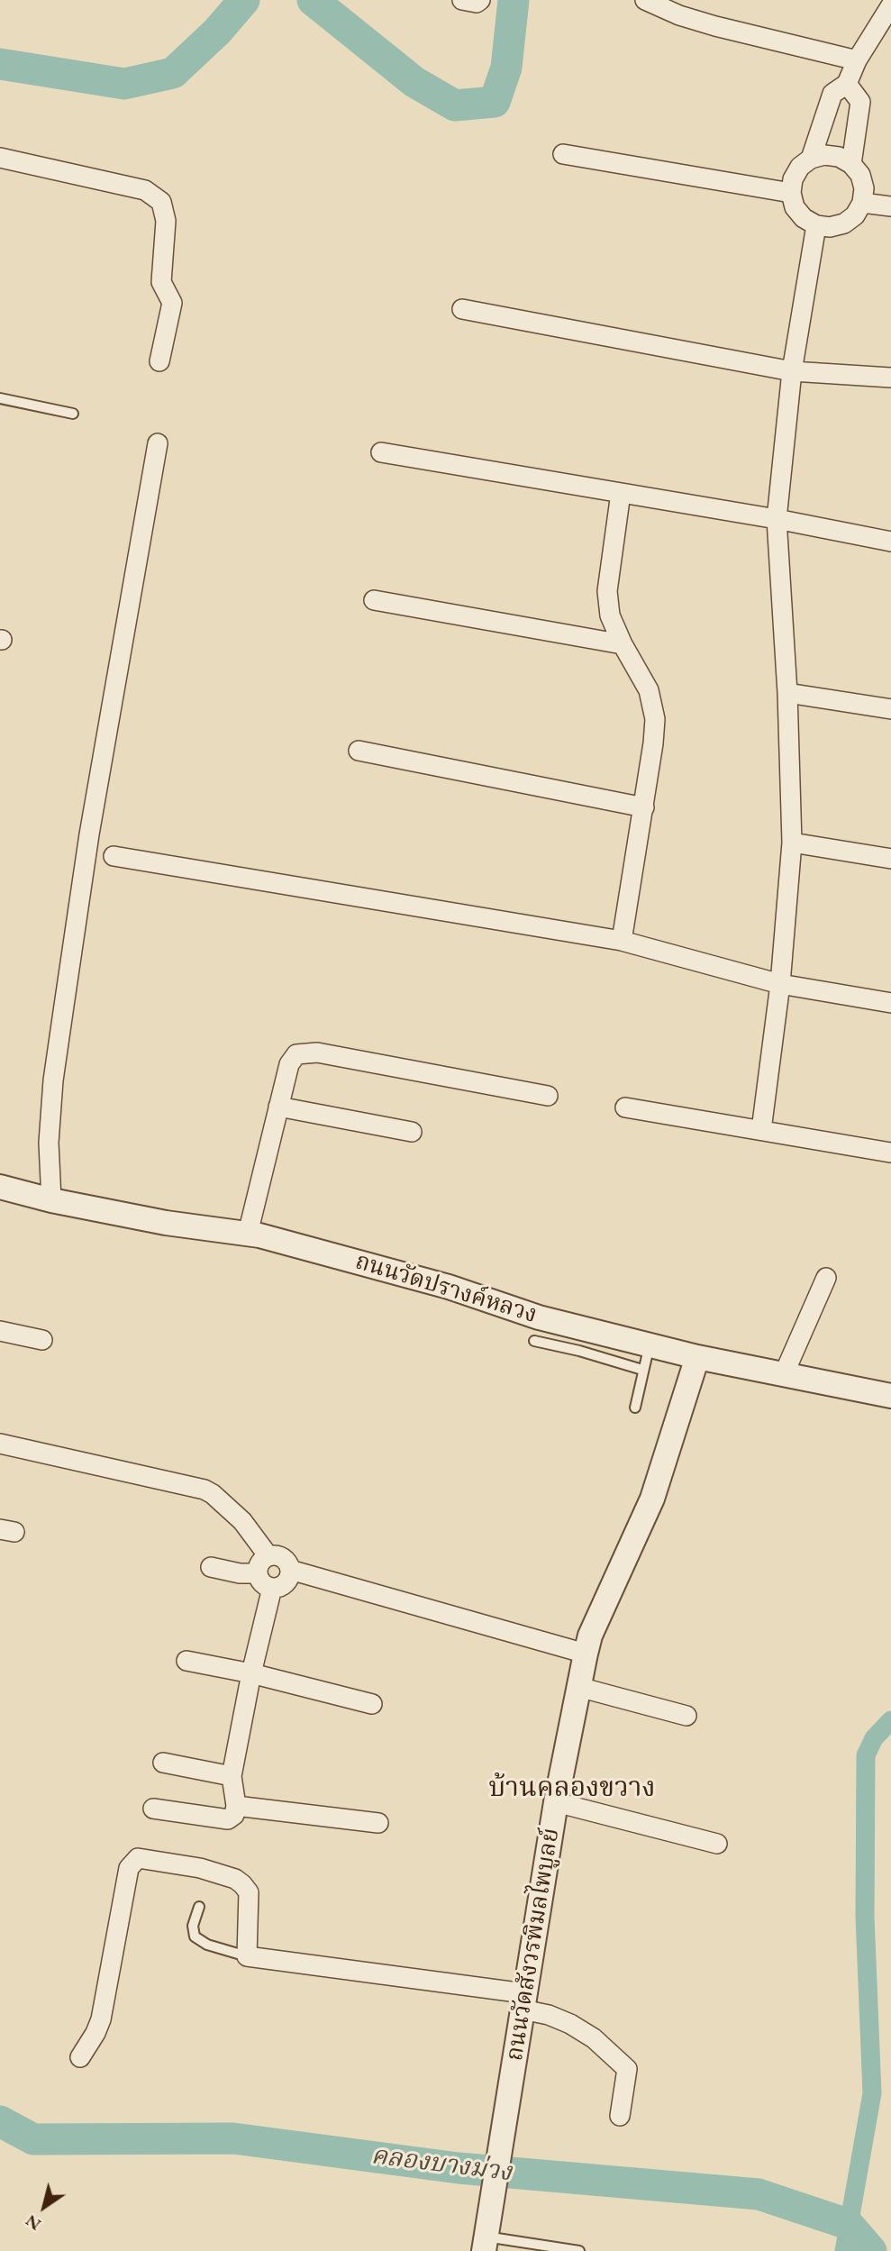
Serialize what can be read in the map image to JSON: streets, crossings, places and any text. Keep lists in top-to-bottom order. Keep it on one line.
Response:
{"streets":{"street":["ถนนวัดปรางค์หลวง","ถนนวัดสังวรพิมลไพบูลย์"]},"crossings":[["ถนนวัดปรางค์หลวง","ถนนวัดสังวรพิมลไพบูลย์"]],"districts":["บ้านคลองขวาง"],"water":["คลองบางม่วง"],"north":"bottom left"}
